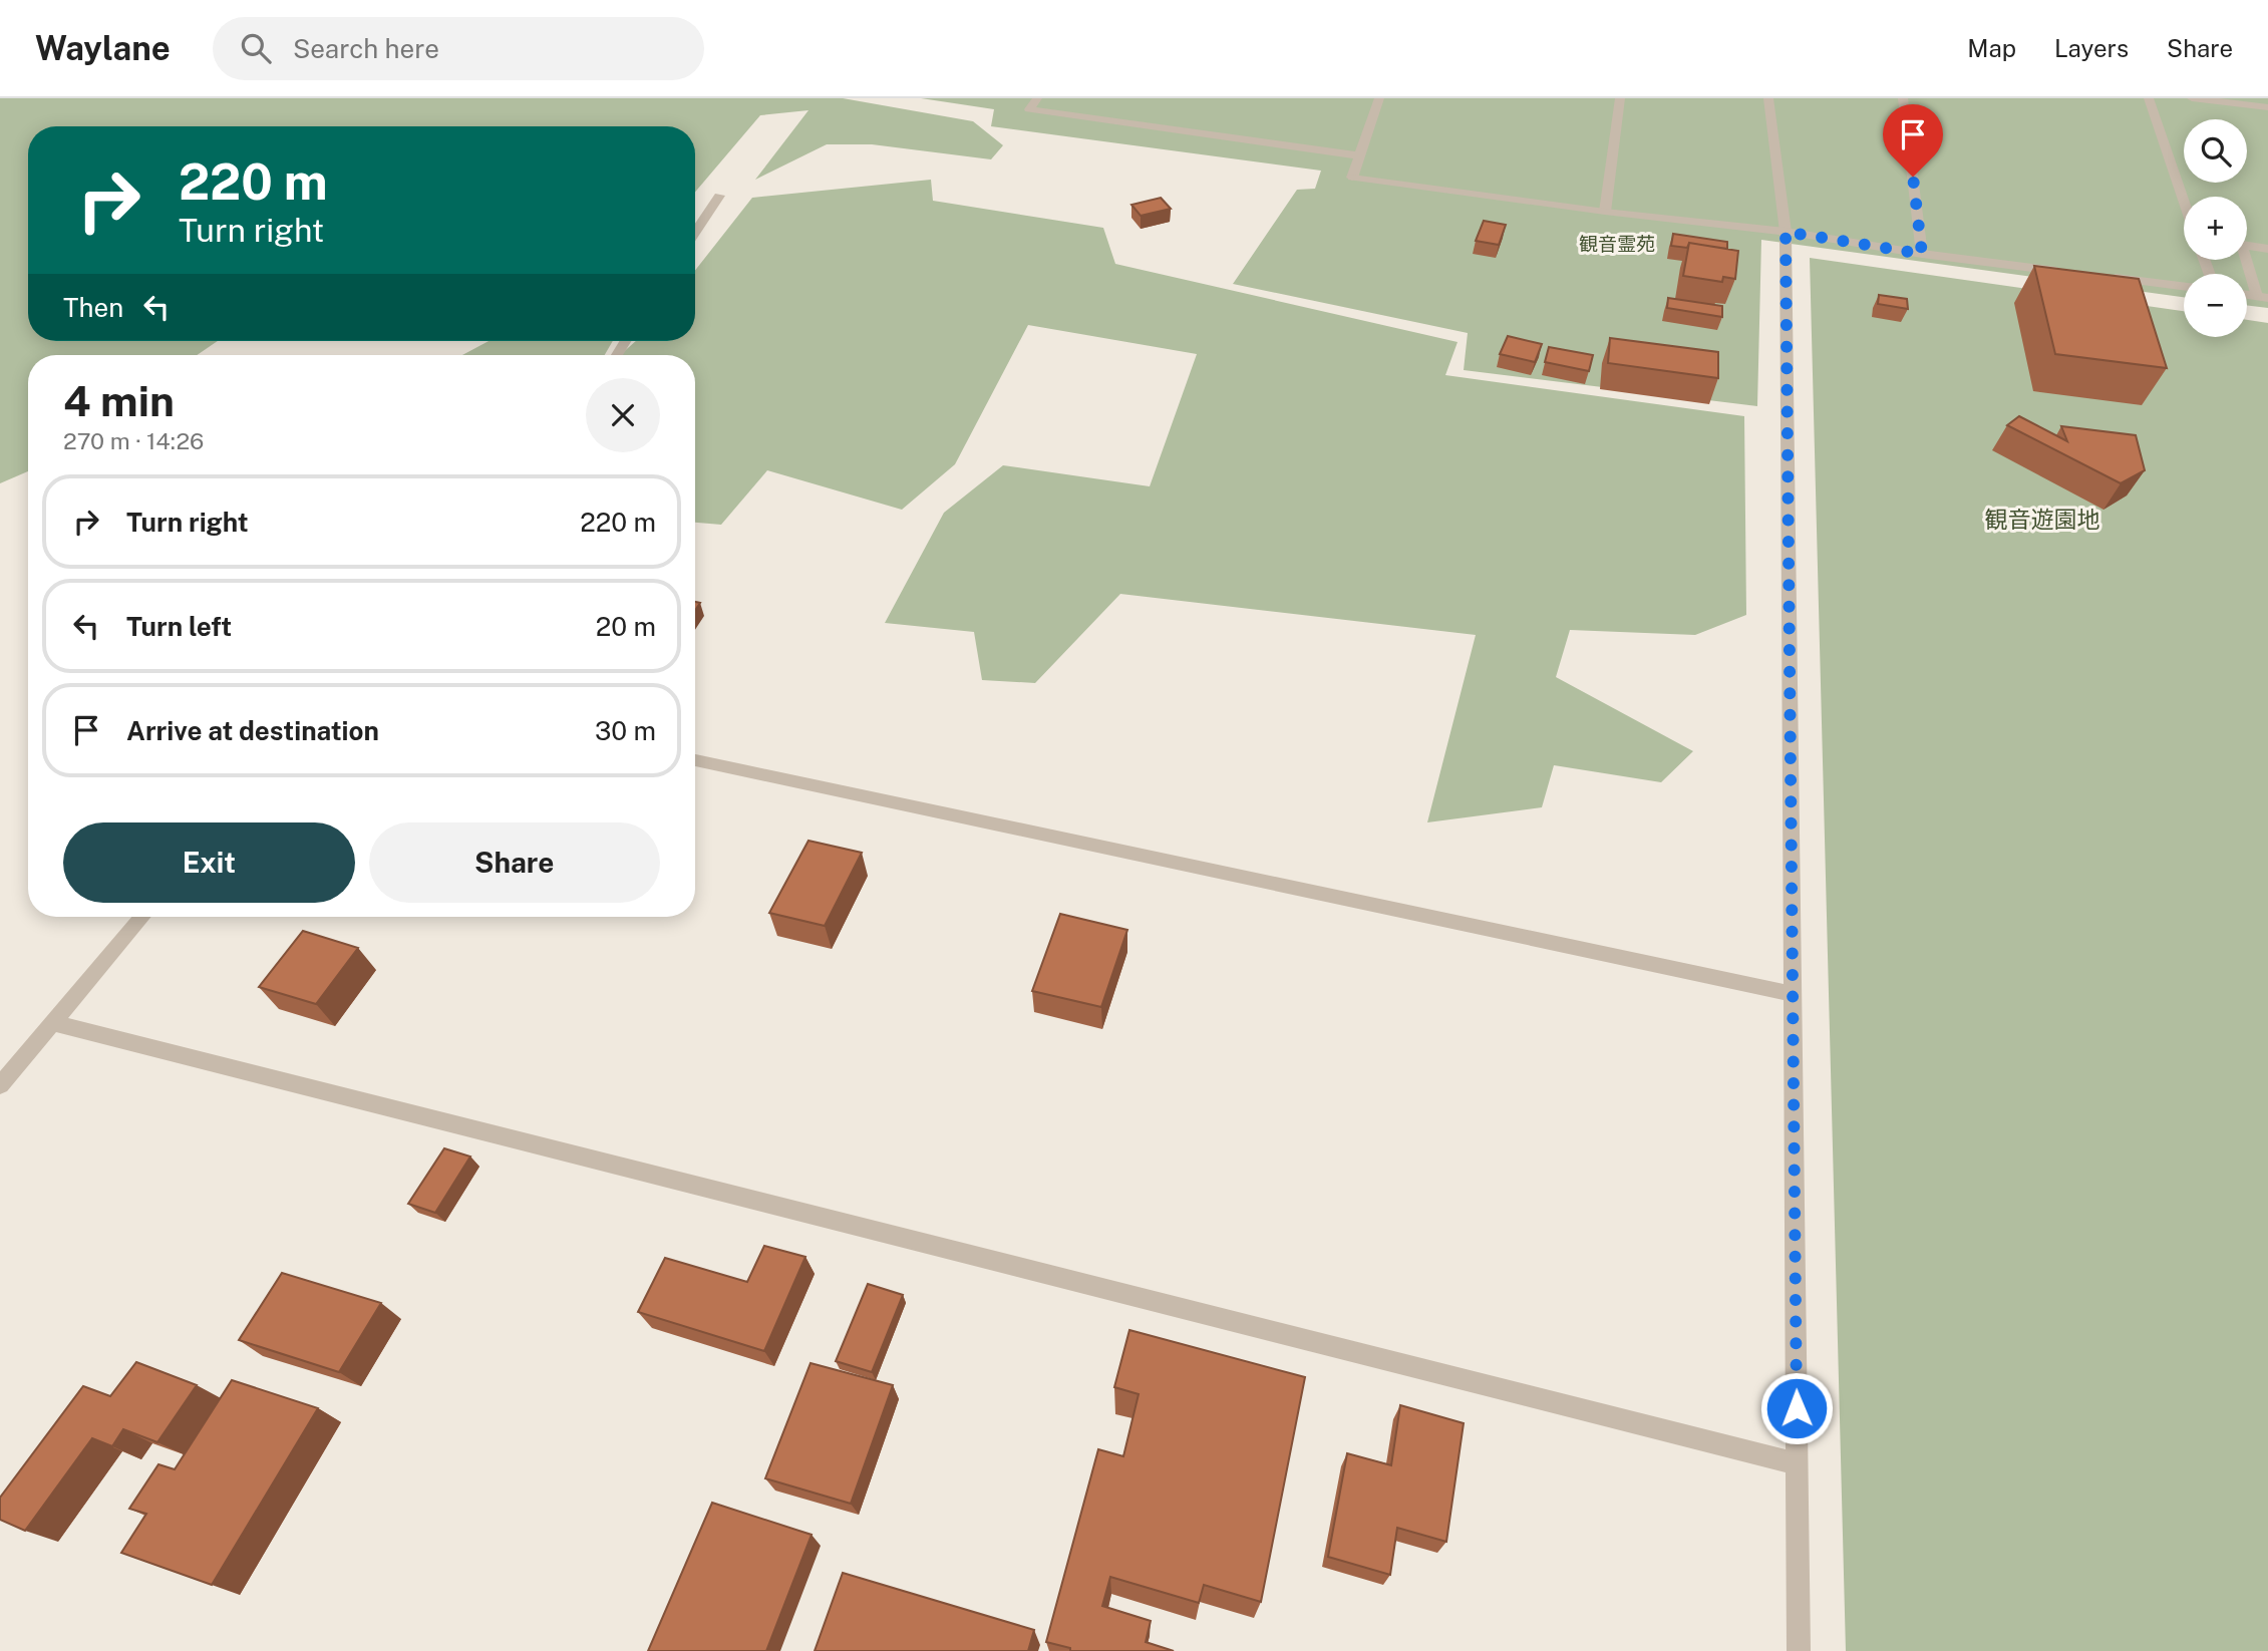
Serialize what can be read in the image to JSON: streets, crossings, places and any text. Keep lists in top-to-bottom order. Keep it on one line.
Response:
{"parks":["観音霊苑","観音遊園地"],"page":{"header":"Waylane","search":"Search here","nav":["Map","Layers","Share"],"map_buttons":["+","−"],"turn":["220 m","Turn right"],"then":"Then","heading":["4 min","270 m · 14:26"],"list":[{"name":"Turn right","value":"220 m"},{"name":"Turn left","value":"20 m"},{"name":"Arrive at destination","value":"30 m"}],"buttons":["Exit","Share"]}}
